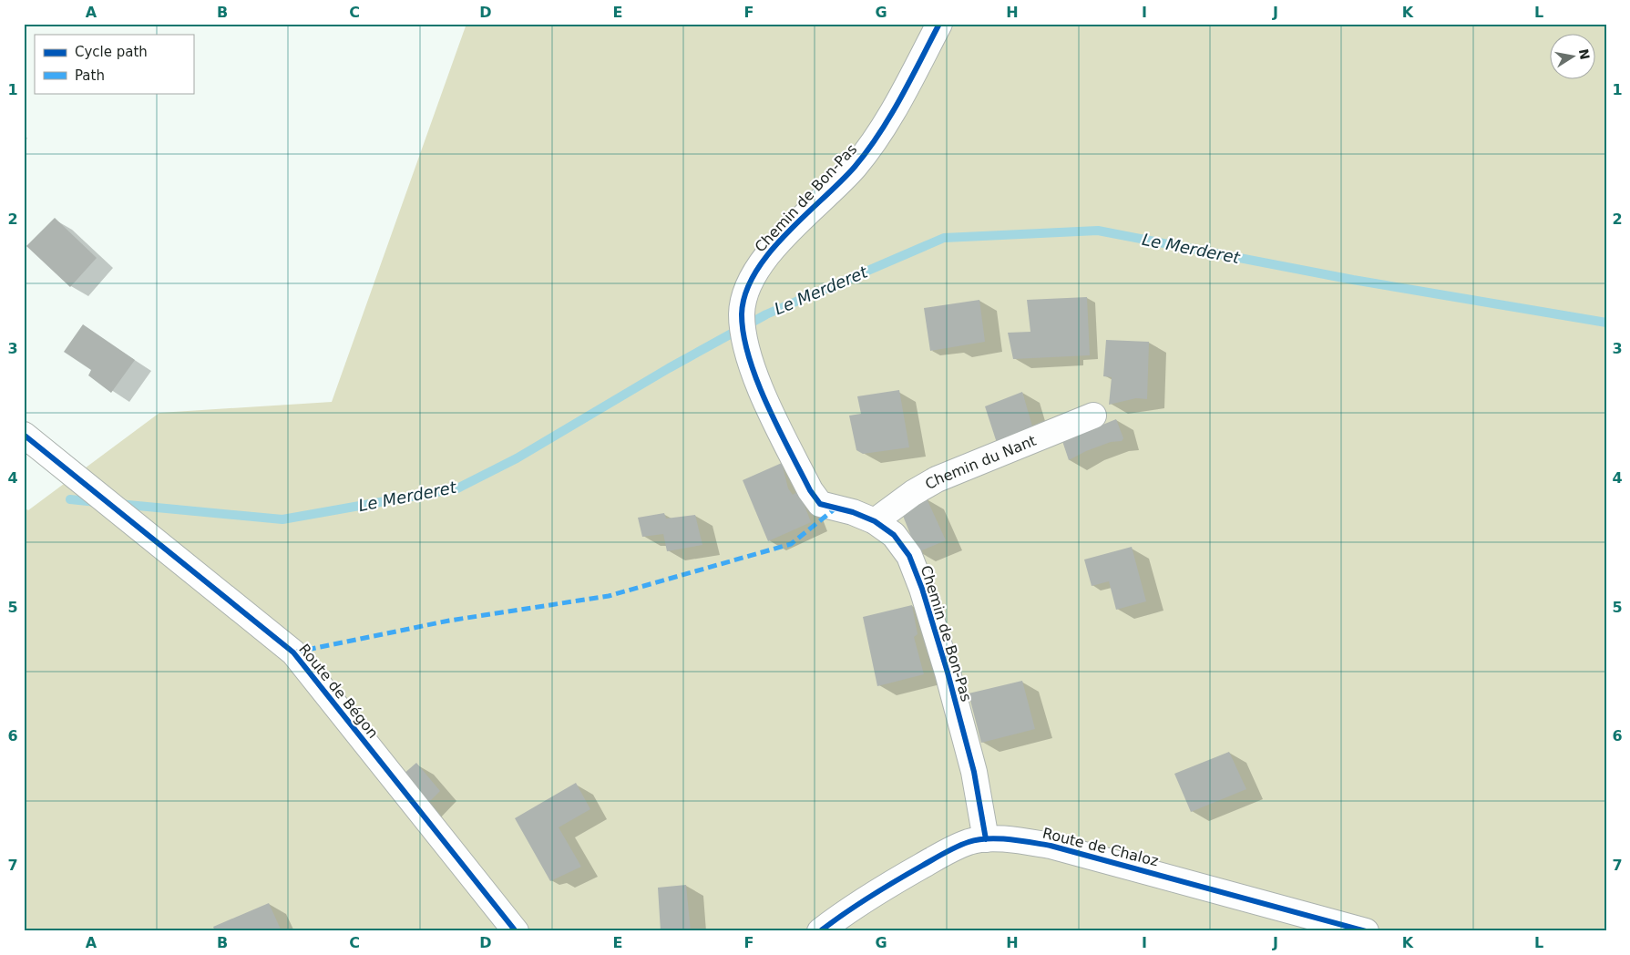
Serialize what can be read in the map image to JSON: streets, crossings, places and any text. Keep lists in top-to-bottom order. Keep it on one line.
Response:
{"streets":{"street":["Chemin de Bon-Pas","Chemin du Nant","Route de Bégon","Route de Chaloz"]},"crossings":[["Chemin de Bon-Pas","Chemin du Nant"],["Chemin de Bon-Pas","Route de Chaloz"]],"water":["Le Merderet"],"legend":["Cycle path","Path"],"north":"right","grid":{"columns":["A","B","C","D","E","F","G","H","I","J","K","L"],"rows":["1","2","3","4","5","6","7"]}}
